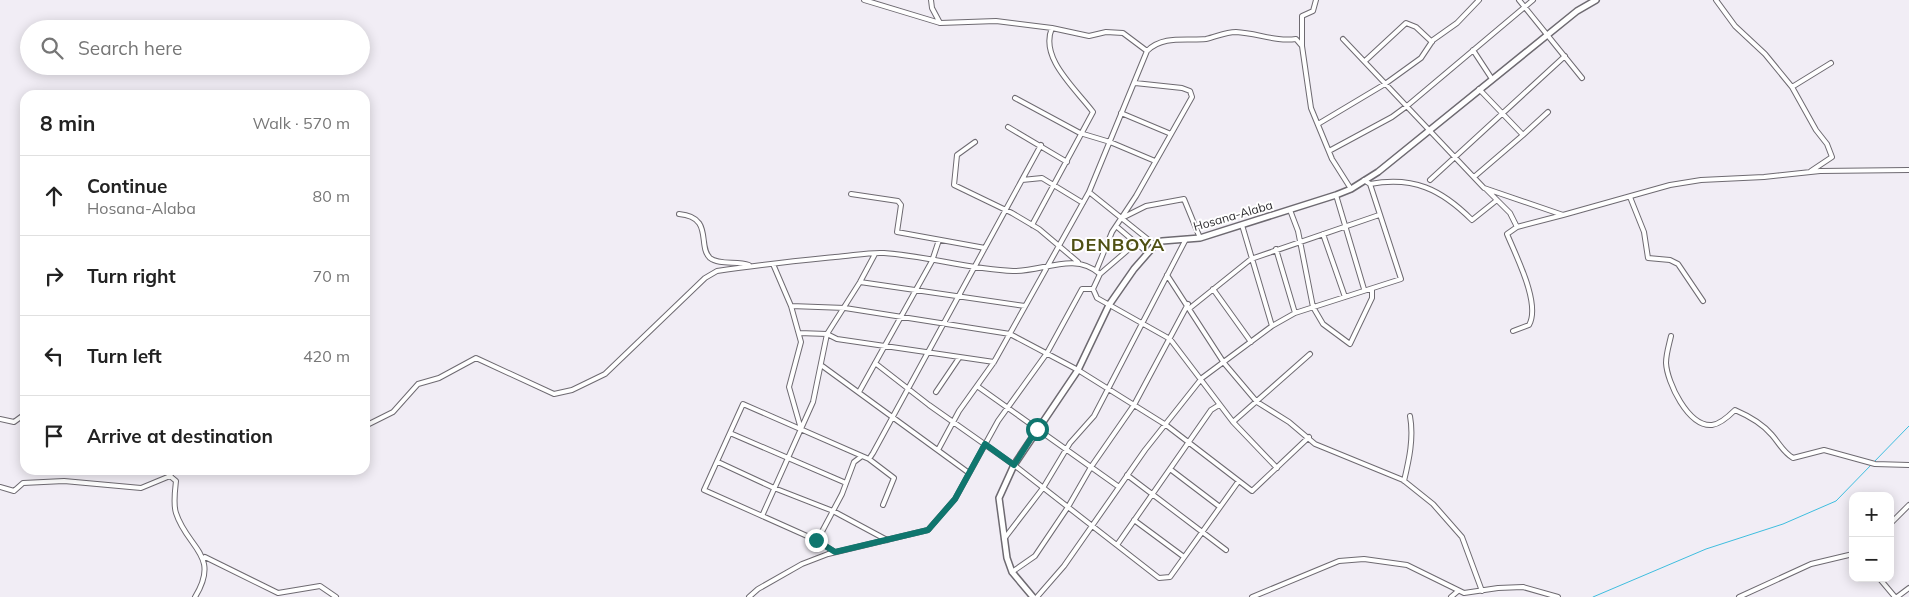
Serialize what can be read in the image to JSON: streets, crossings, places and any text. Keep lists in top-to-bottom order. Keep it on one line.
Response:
{"streets":{"main road":["Hosana-Alaba"]},"districts":["DENBOYA"],"page":{"search":"Search here","heading":["8 min","Walk · 570 m"],"list":[["Continue","Hosana-Alaba","80 m"],["Turn right","70 m"],["Turn left","420 m"],"Arrive at destination"],"map_buttons":["+","−"]}}
